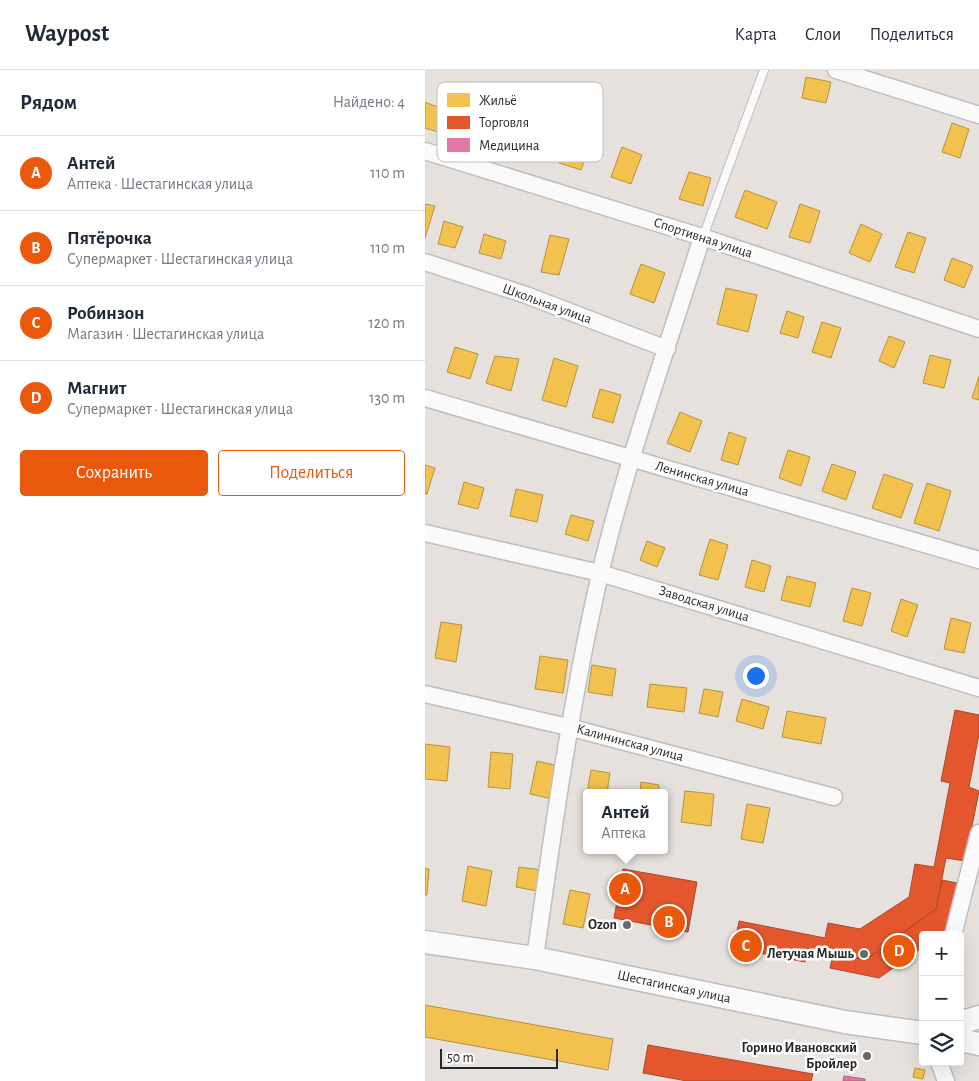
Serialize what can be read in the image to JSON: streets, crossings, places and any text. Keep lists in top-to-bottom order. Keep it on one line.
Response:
{"streets":{"main road":["Шестагинская улица"],"street":["Спортивная улица","Школьная улица","Ленинская улица","Заводская улица","Калининская улица"]},"places":["Ozon","Летучая Мышь","Горино Ивановский Бройлер"],"legend":["Жильё","Торговля","Медицина"],"scale_bar":"50 m","page":{"header":"Waypost","nav":["Карта","Слои","Поделиться"],"heading":["Рядом","Найдено: 4"],"list":[{"mark":"A","name":"Антей","note":"Аптека · Шестагинская улица","value":"110 m"},{"mark":"B","name":"Пятёрочка","note":"Супермаркет · Шестагинская улица","value":"110 m"},{"mark":"C","name":"Робинзон","note":"Магазин · Шестагинская улица","value":"120 m"},{"mark":"D","name":"Магнит","note":"Супермаркет · Шестагинская улица","value":"130 m"}],"buttons":["Сохранить","Поделиться"],"popup":["Антей","Аптека"],"pins":["A","B","C","D"],"map_buttons":["+","−"],"scale":"50 m"}}
